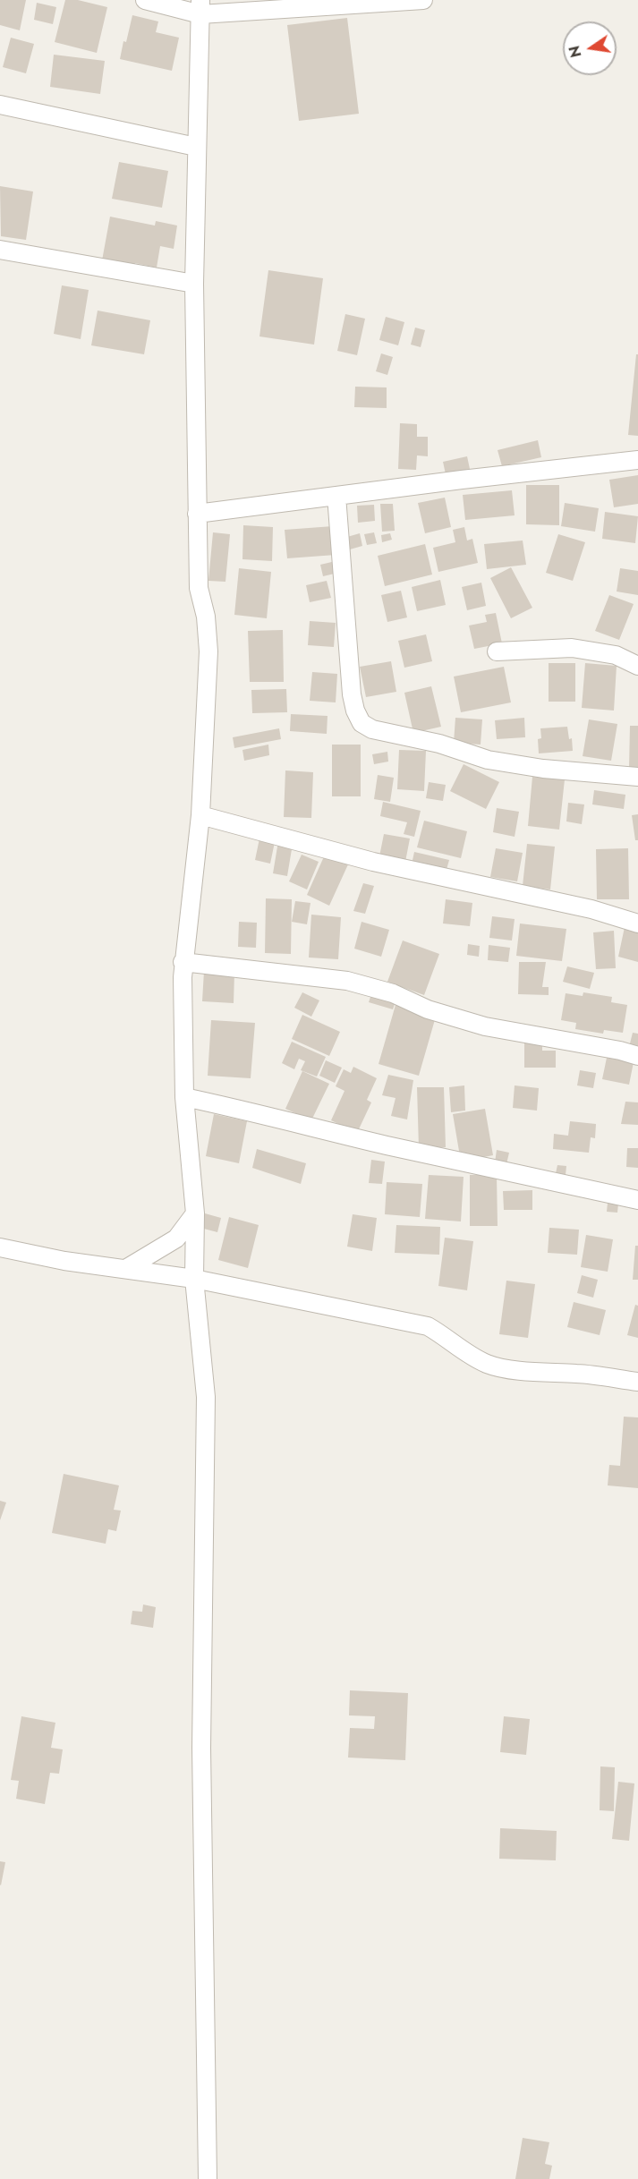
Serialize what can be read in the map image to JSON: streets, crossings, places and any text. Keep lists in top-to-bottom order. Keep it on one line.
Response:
{"north":"left"}
